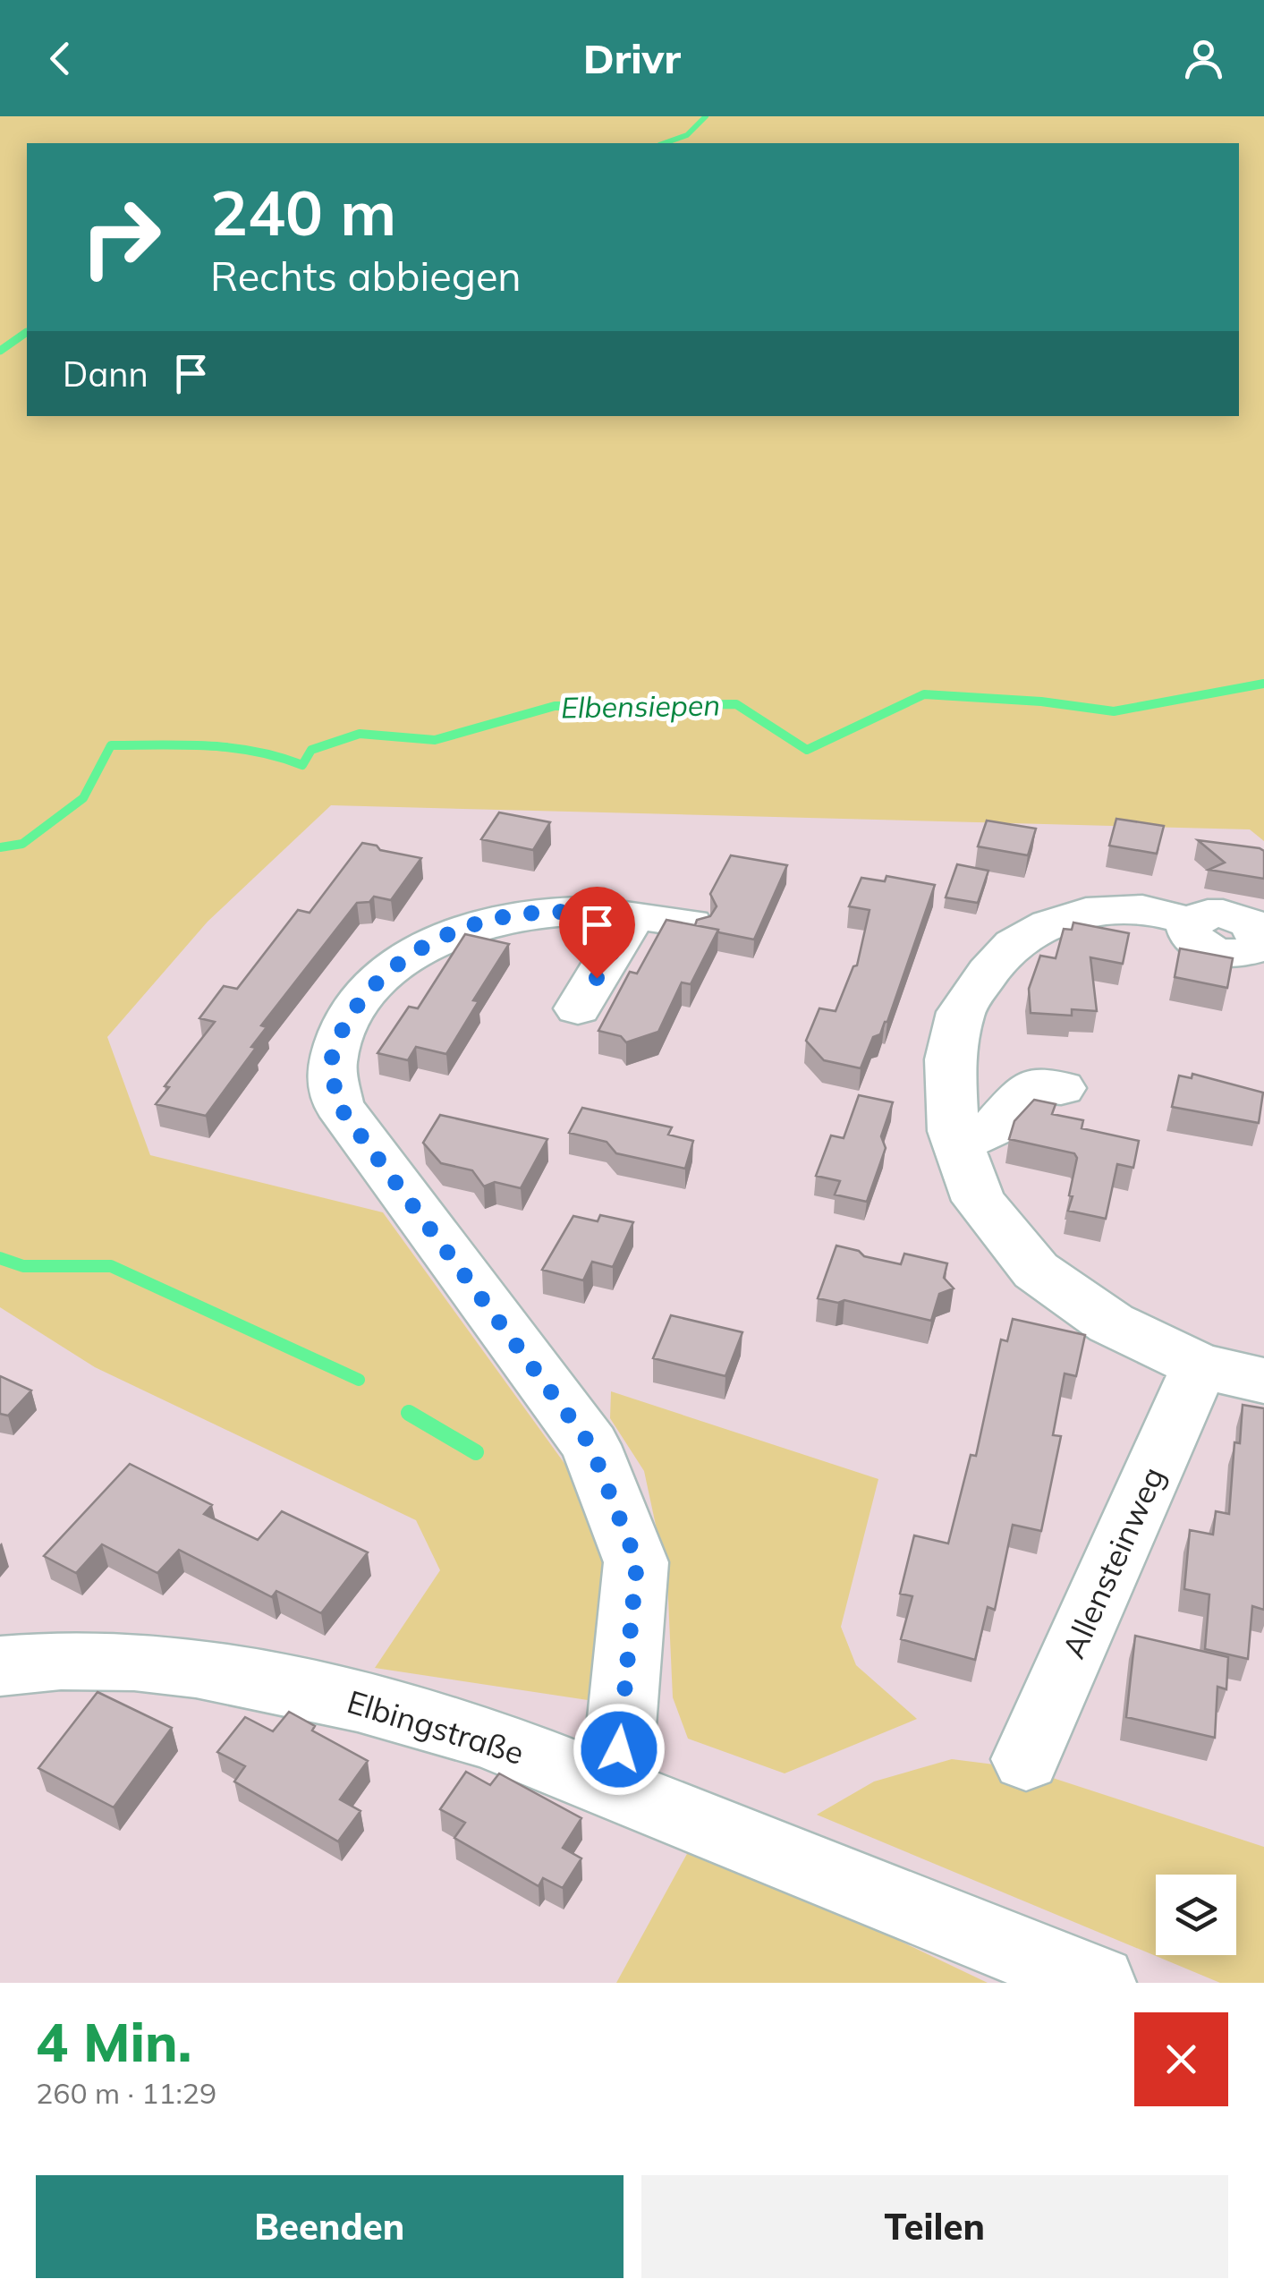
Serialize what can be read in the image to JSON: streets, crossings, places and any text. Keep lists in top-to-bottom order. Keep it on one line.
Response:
{"streets":{"street":["Allensteinweg","Elbingstraße"]},"water":["Elbensiepen"],"page":{"header":"Drivr","turn":["240 m","Rechts abbiegen"],"then":"Dann","heading":["4 Min.","260 m · 11:29"],"buttons":["Beenden","Teilen"]}}
